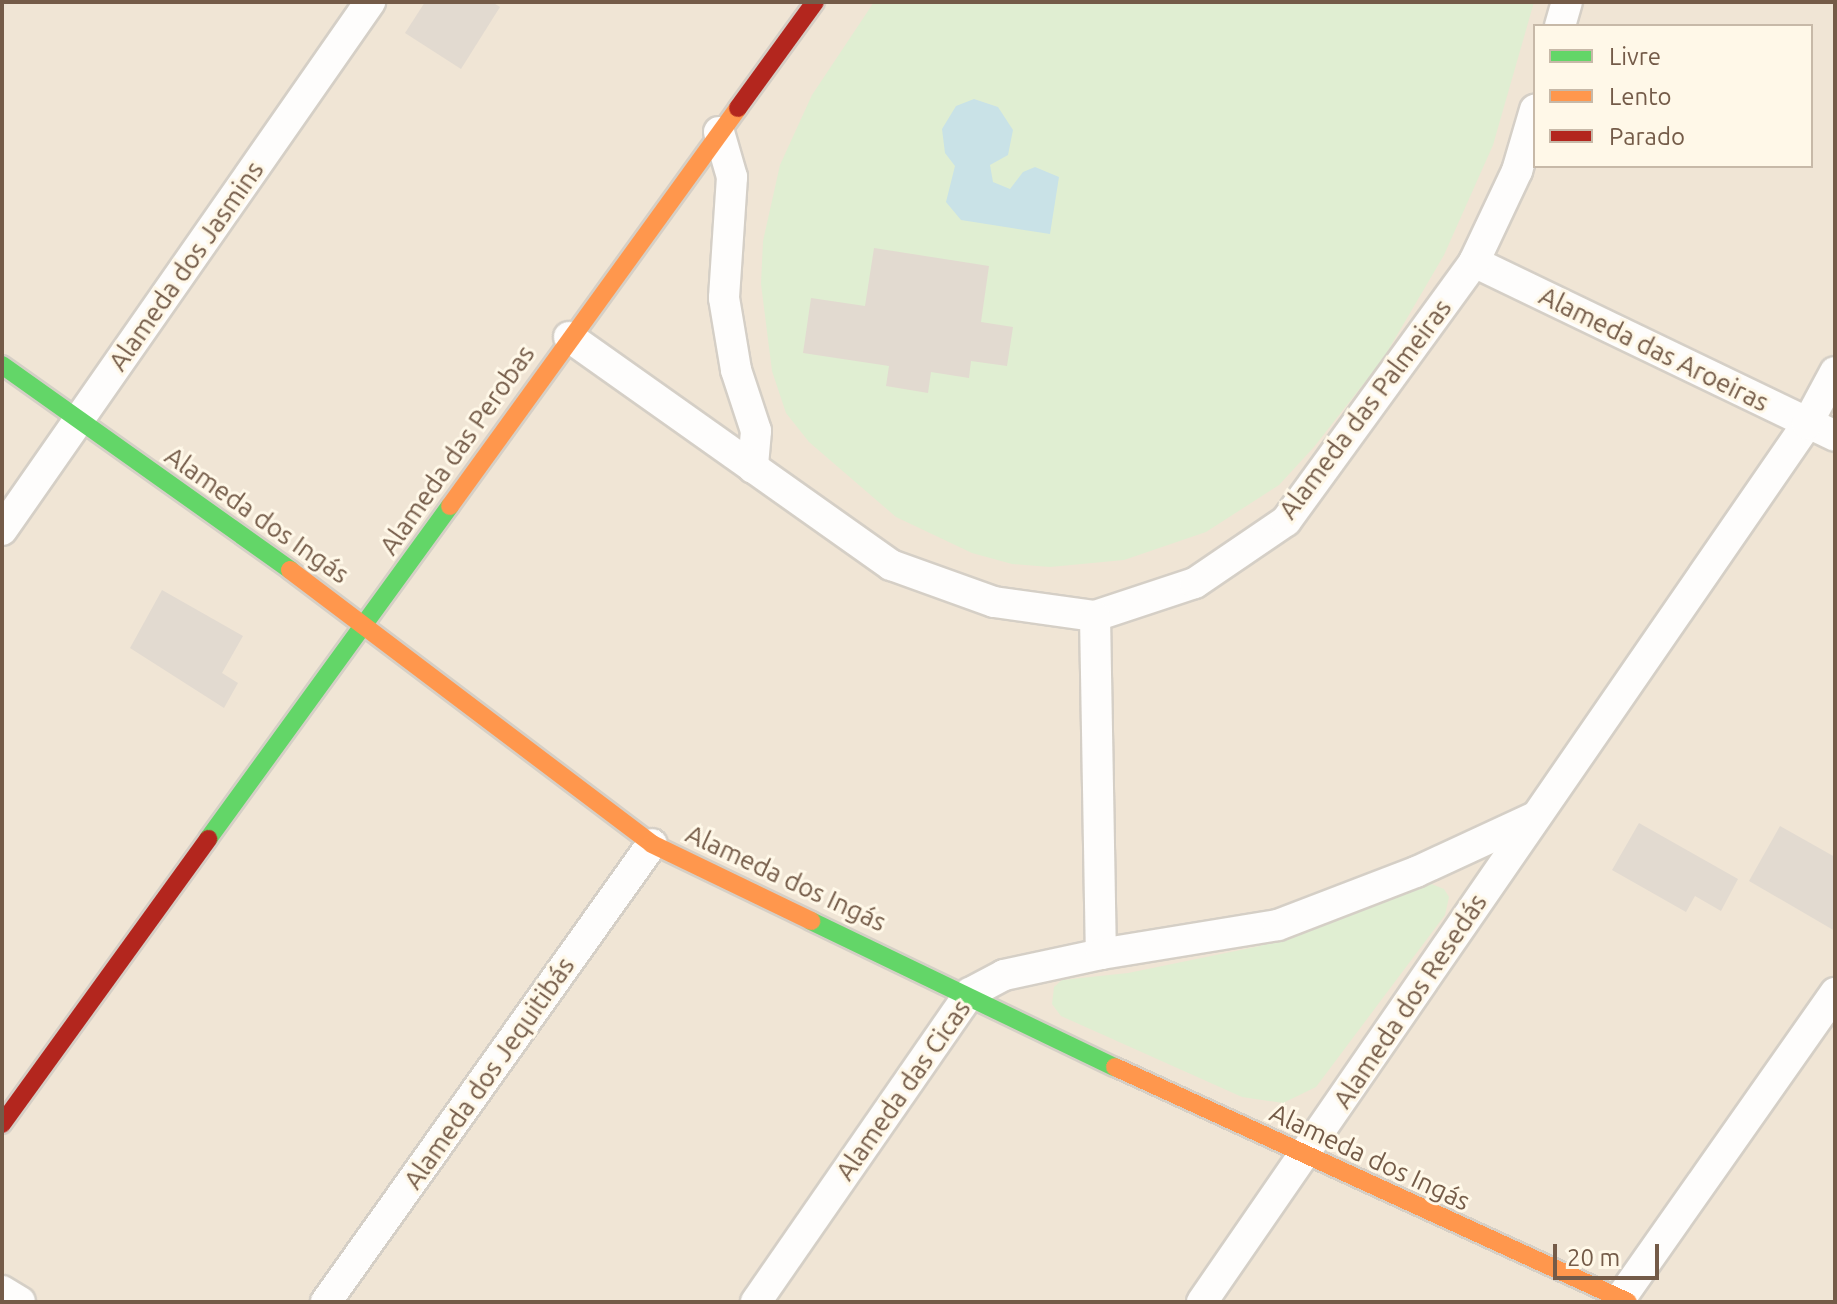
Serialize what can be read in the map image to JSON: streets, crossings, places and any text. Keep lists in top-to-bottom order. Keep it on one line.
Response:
{"streets":{"street":["Alameda dos Jasmins","Alameda das Aroeiras","Alameda das Palmeiras","Alameda das Perobas","Alameda dos Ingás","Alameda dos Resedás","Alameda dos Jequitibás","Alameda das Cicas"]},"crossings":[["Alameda dos Jasmins","Alameda dos Ingás"],["Alameda das Aroeiras","Alameda das Palmeiras"],["Alameda das Aroeiras","Alameda dos Resedás"],["Alameda das Palmeiras","Alameda das Perobas"],["Alameda das Perobas","Alameda dos Ingás"],["Alameda dos Ingás","Alameda dos Resedás"],["Alameda dos Ingás","Alameda dos Jequitibás"],["Alameda dos Ingás","Alameda das Cicas"],["Alameda dos Resedás","Alameda das Cicas"]],"legend":["Livre","Lento","Parado"],"scale_bar":"20 m"}
